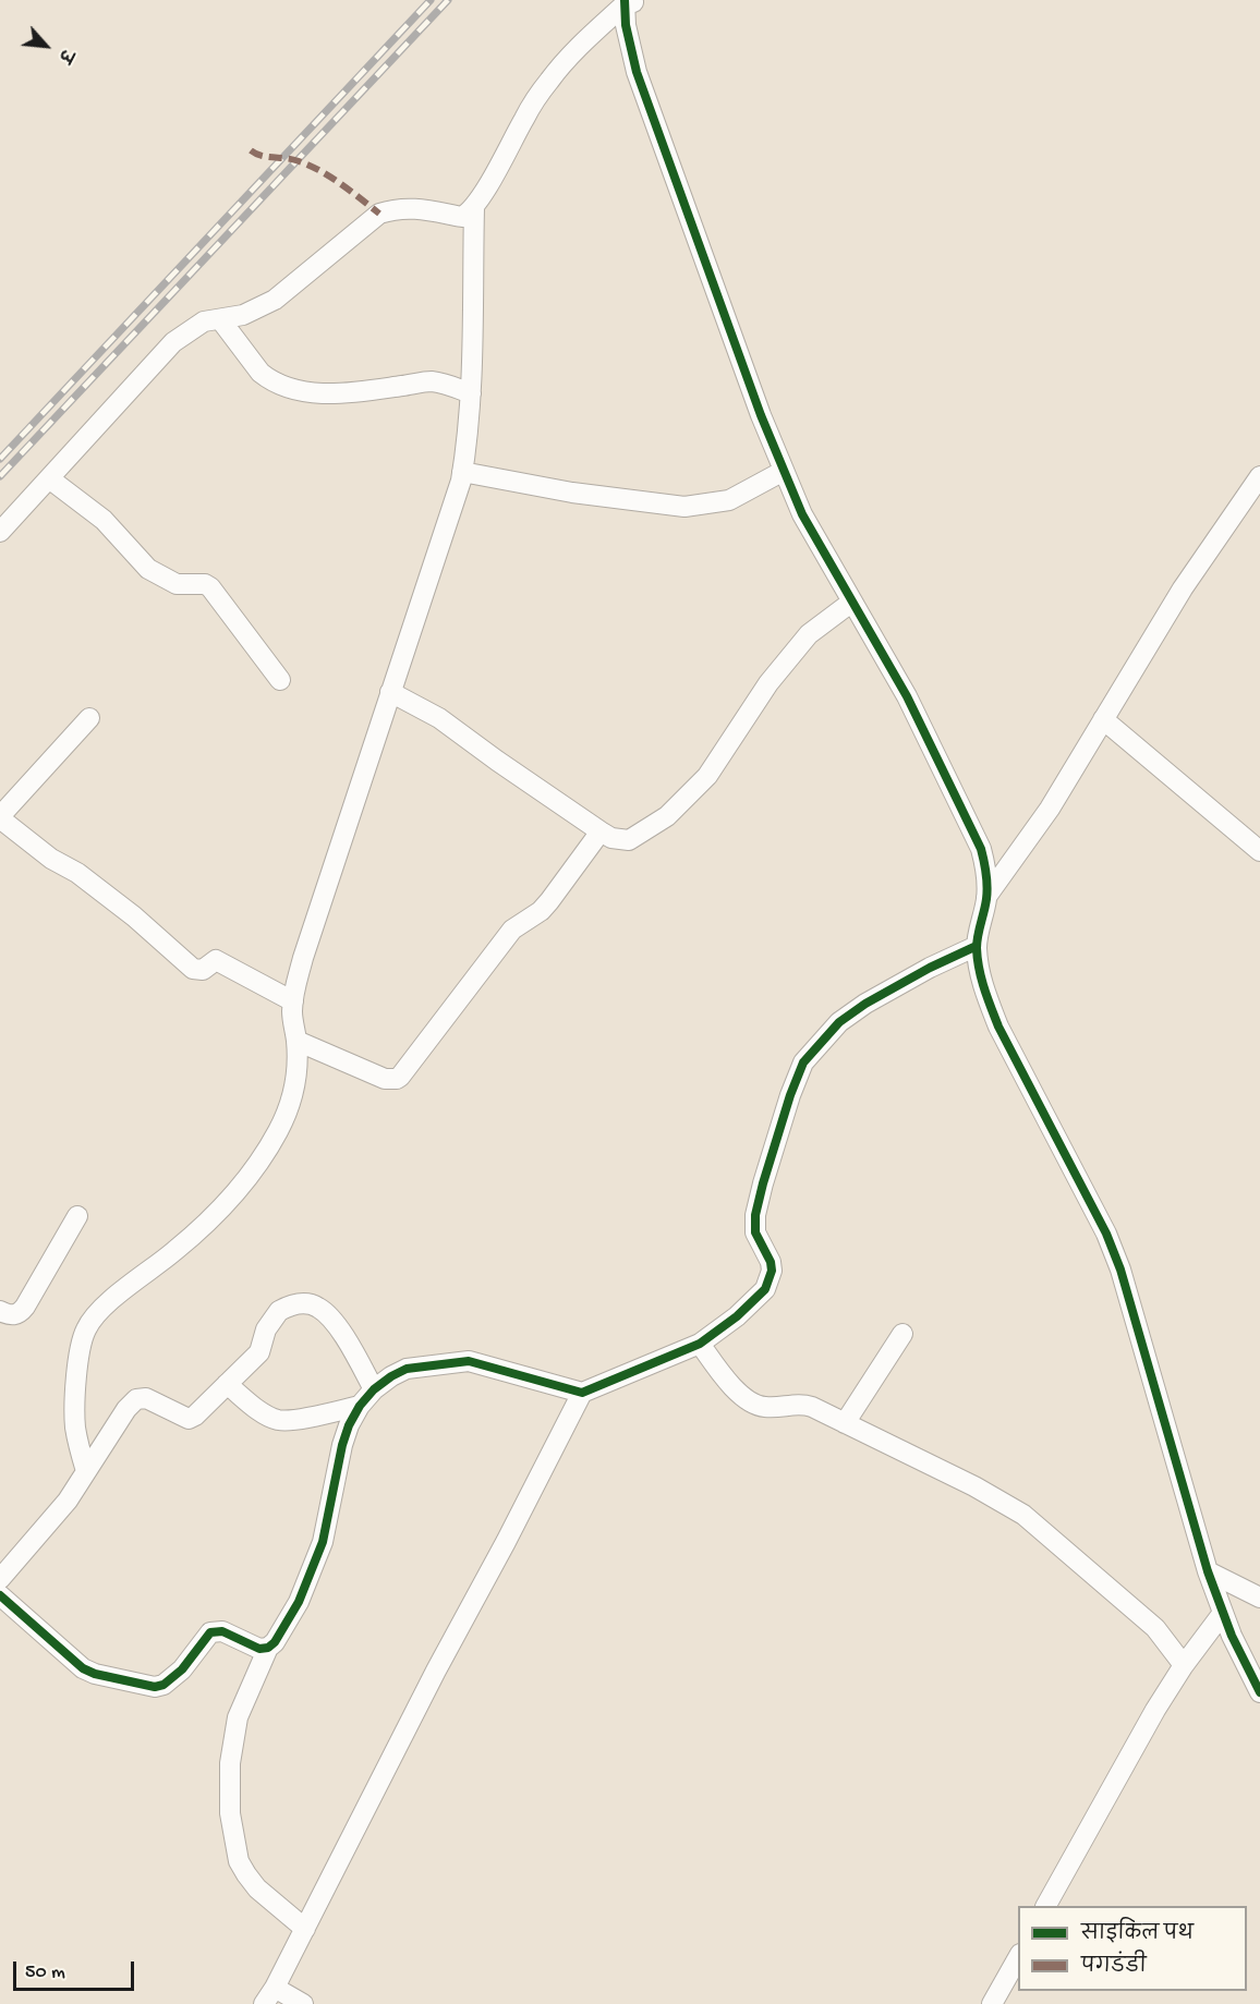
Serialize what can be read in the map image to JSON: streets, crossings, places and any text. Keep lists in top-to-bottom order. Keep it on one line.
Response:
{"legend":["साइकिल पथ","पगडंडी"],"scale_bar":"50 m","north":"bottom right"}
